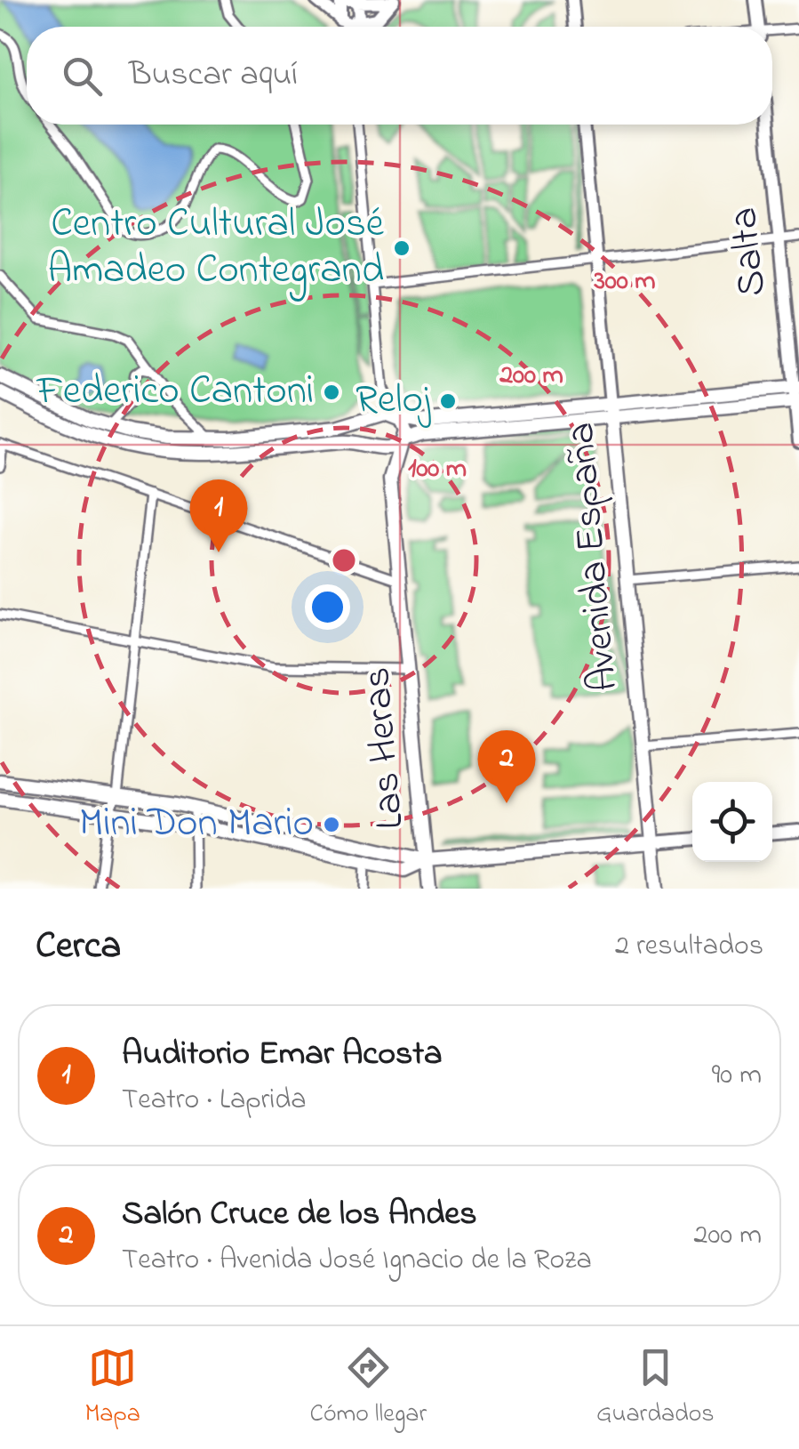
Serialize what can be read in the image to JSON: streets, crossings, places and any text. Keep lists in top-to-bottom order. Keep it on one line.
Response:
{"streets":{"main road":["Salta","Avenida España","Las Heras"]},"places":["Centro Cultural José Amadeo Contegrand","Federico Cantoni","Reloj","Mini Don Mario"],"page":{"search":"Buscar aquí","pins":["1","2"],"heading":["Cerca","2 resultados"],"list":[{"mark":"1","name":"Auditorio Emar Acosta","note":"Teatro · Laprida","value":"90 m"},{"mark":"2","name":"Salón Cruce de los Andes","note":"Teatro · Avenida José Ignacio de la Roza","value":"200 m"}],"nav":["Mapa","Cómo llegar","Guardados"]},"rings":["300 m","200 m","100 m"]}
